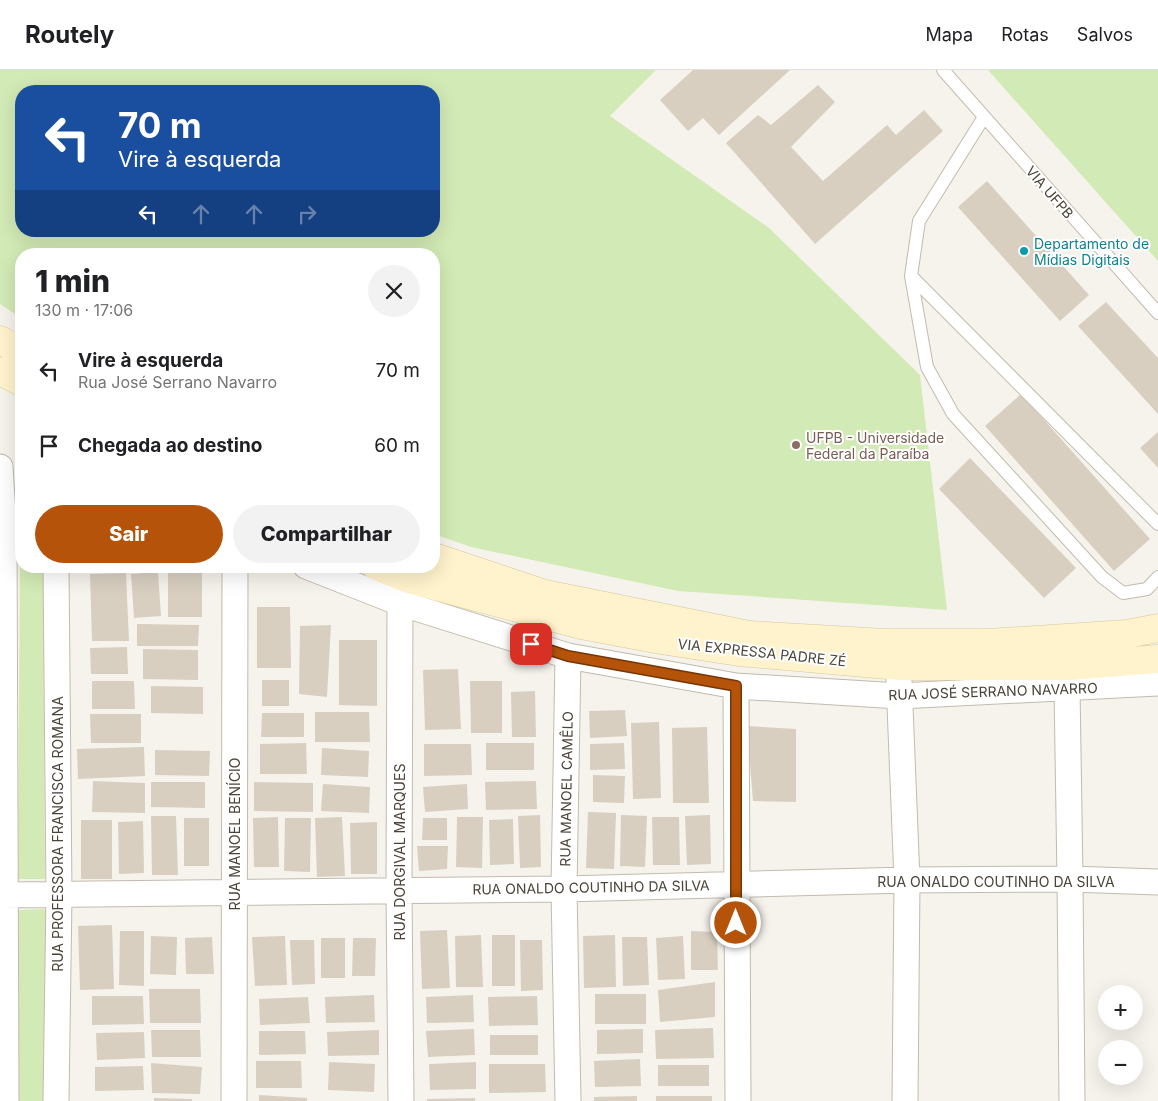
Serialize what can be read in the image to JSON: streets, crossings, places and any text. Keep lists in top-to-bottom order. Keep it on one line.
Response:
{"streets":{"main road":["VIA EXPRESSA PADRE ZÉ"],"street":["RUA JOSÉ SERRANO NAVARRO","RUA MANOEL CAMÊLO","RUA PROFESSORA FRANCISCA ROMANA","RUA MANOEL BENÍCIO","RUA DORGIVAL MARQUES","RUA ONALDO COUTINHO DA SILVA"],"lane":["VIA UFPB"]},"crossings":[["RUA JOSÉ SERRANO NAVARRO","RUA MANOEL CAMÊLO"],["RUA JOSÉ SERRANO NAVARRO","RUA DORGIVAL MARQUES"],["RUA MANOEL CAMÊLO","RUA ONALDO COUTINHO DA SILVA"],["RUA PROFESSORA FRANCISCA ROMANA","RUA ONALDO COUTINHO DA SILVA"],["RUA MANOEL BENÍCIO","RUA ONALDO COUTINHO DA SILVA"],["RUA DORGIVAL MARQUES","RUA ONALDO COUTINHO DA SILVA"]],"places":["Departamento de Mídias Digitais","UFPB - Universidade Federal da Paraíba"],"page":{"header":"Routely","nav":["Mapa","Rotas","Salvos"],"turn":["70 m","Vire à esquerda"],"heading":["1 min","130 m · 17:06"],"list":[{"name":"Vire à esquerda","note":"Rua José Serrano Navarro","value":"70 m"},{"name":"Chegada ao destino","value":"60 m"}],"buttons":["Sair","Compartilhar"],"map_buttons":["+","−"]}}
